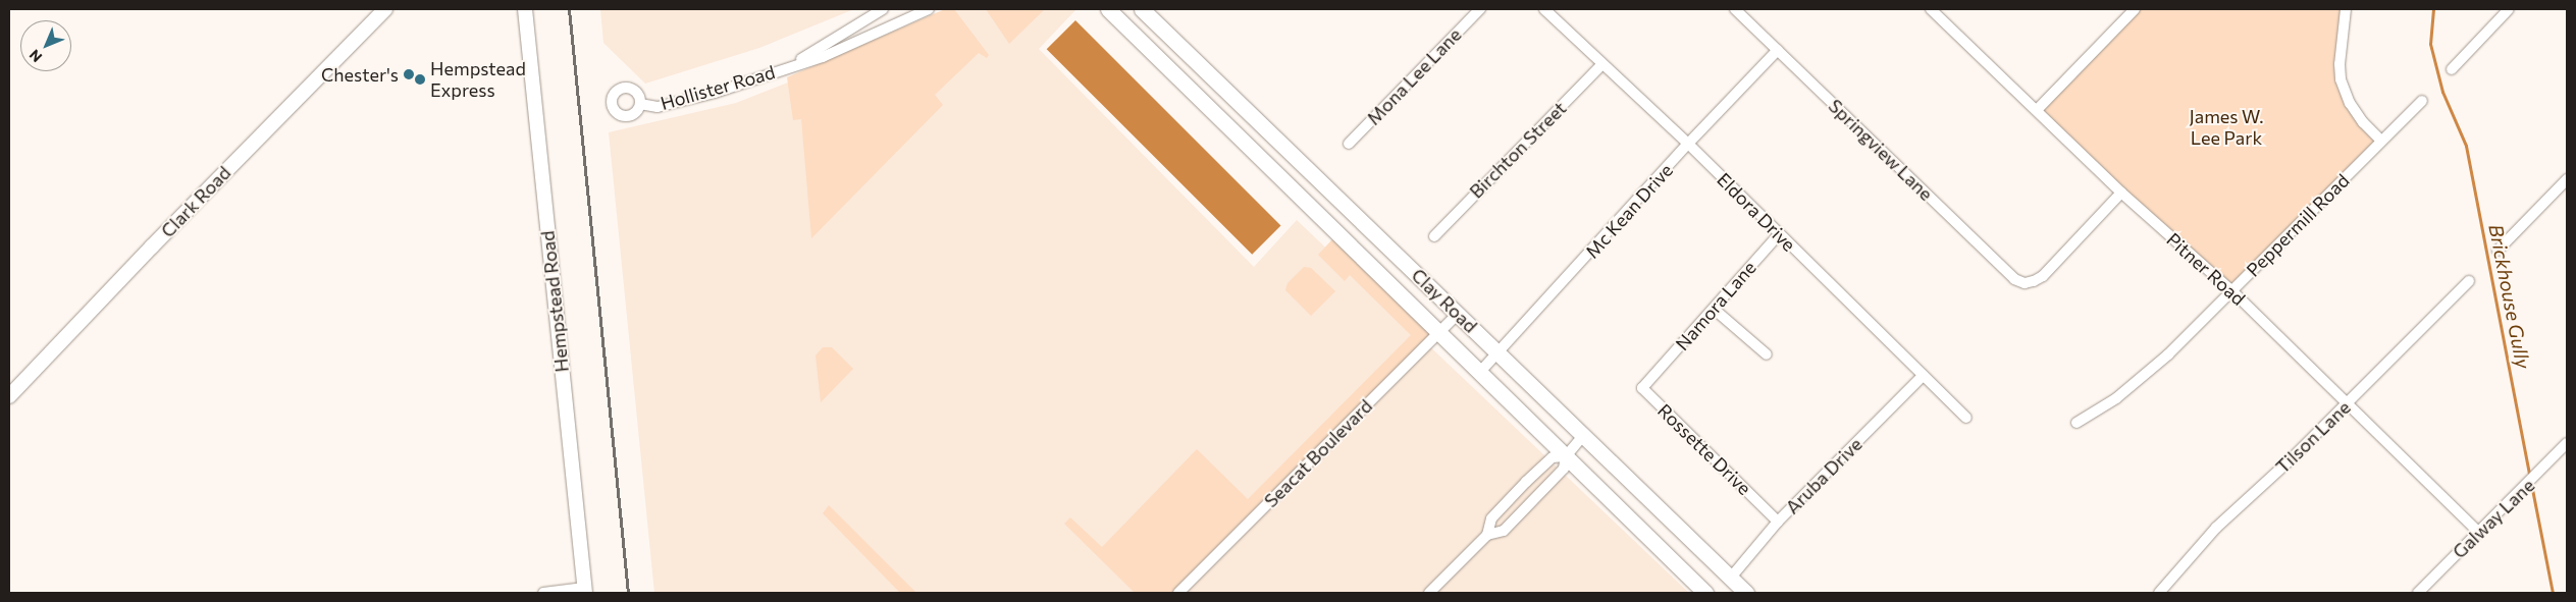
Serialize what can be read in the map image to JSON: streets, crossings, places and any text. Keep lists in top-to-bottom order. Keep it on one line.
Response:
{"streets":{"main road":["Clark Road","Clay Road","Hempstead Road"],"street":["Mona Lee Lane","Hollister Road","Birchton Street","Springview Lane","Mc Kean Drive","Eldora Drive","Peppermill Road","Pitner Road","Namora Lane","Tilson Lane","Rossette Drive","Seacat Boulevard","Aruba Drive","Galway Lane"]},"crossings":[["Birchton Street","Eldora Drive"],["Springview Lane","Mc Kean Drive"],["Springview Lane","Pitner Road"],["Mc Kean Drive","Eldora Drive"],["Mc Kean Drive","Clay Road"],["Eldora Drive","Namora Lane"],["Eldora Drive","Aruba Drive"],["Peppermill Road","Pitner Road"],["Pitner Road","Tilson Lane"],["Pitner Road","Galway Lane"],["Clay Road","Seacat Boulevard"],["Clay Road","Aruba Drive"],["Namora Lane","Rossette Drive"],["Rossette Drive","Aruba Drive"]],"water":["Brickhouse Gully"],"parks":["James W. Lee Park"],"places":["Chester's","Hempstead Express"],"north":"bottom left"}
